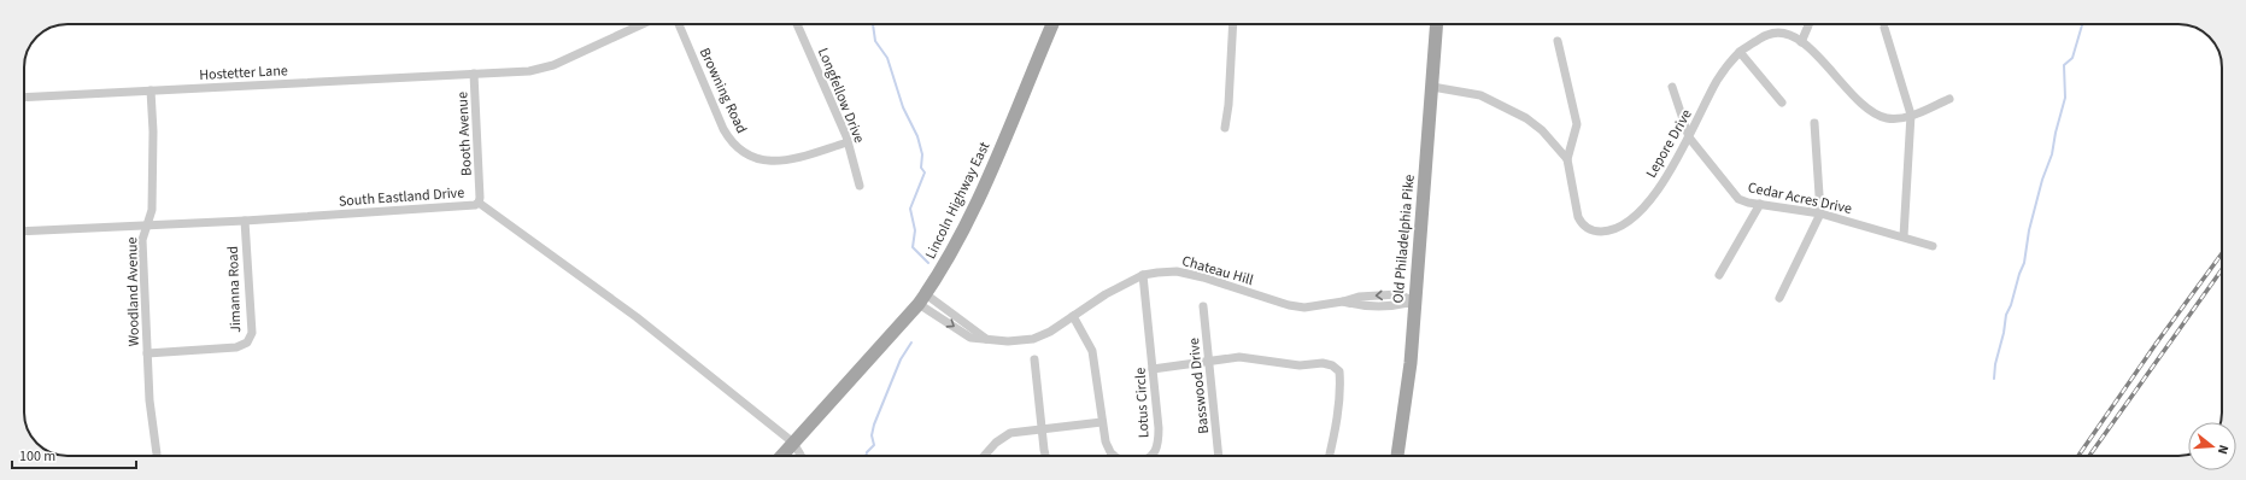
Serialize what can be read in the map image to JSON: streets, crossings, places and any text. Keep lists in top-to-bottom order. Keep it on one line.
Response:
{"streets":{"main road":["Lincoln Highway East","Old Philadelphia Pike"],"street":["Hostetter Lane","Browning Road","Longfellow Drive","Booth Avenue","Lepore Drive","South Eastland Drive","Cedar Acres Drive","Chateau Hill","Jimanna Road","Woodland Avenue","Basswood Drive","Lotus Circle"]},"crossings":[["Hostetter Lane","Booth Avenue"],["Hostetter Lane","Woodland Avenue"],["Browning Road","Longfellow Drive"],["Booth Avenue","South Eastland Drive"],["Lepore Drive","Cedar Acres Drive"],["South Eastland Drive","Lincoln Highway East"],["South Eastland Drive","Jimanna Road"],["South Eastland Drive","Woodland Avenue"],["Lincoln Highway East","Chateau Hill"],["Old Philadelphia Pike","Chateau Hill"],["Chateau Hill","Lotus Circle"],["Jimanna Road","Woodland Avenue"]],"scale_bar":"100 m","north":"right"}
